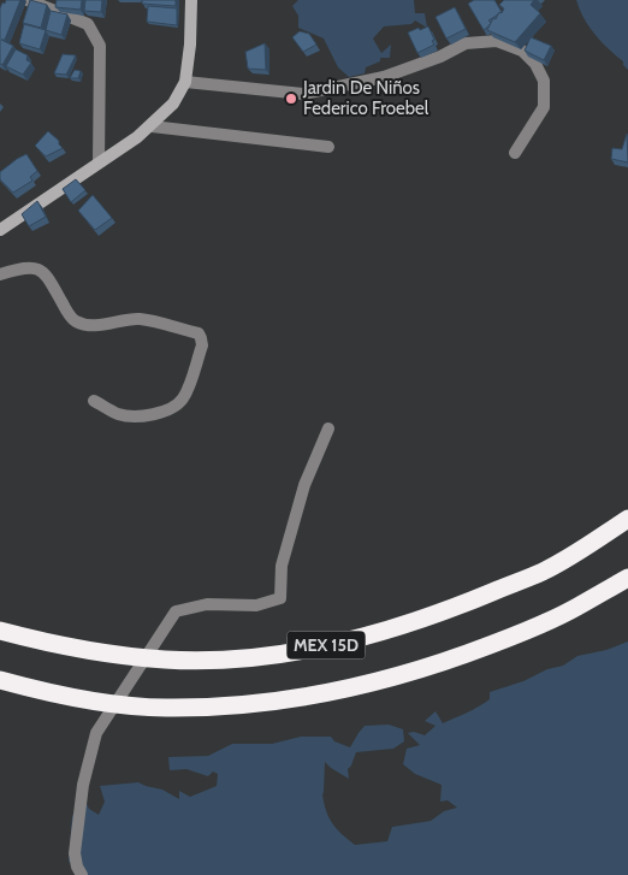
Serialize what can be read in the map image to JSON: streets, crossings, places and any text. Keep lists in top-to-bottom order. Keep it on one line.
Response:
{"streets":{"highway":["MEX 15D"]},"places":["Jardin De Niños Federico Froebel"]}
